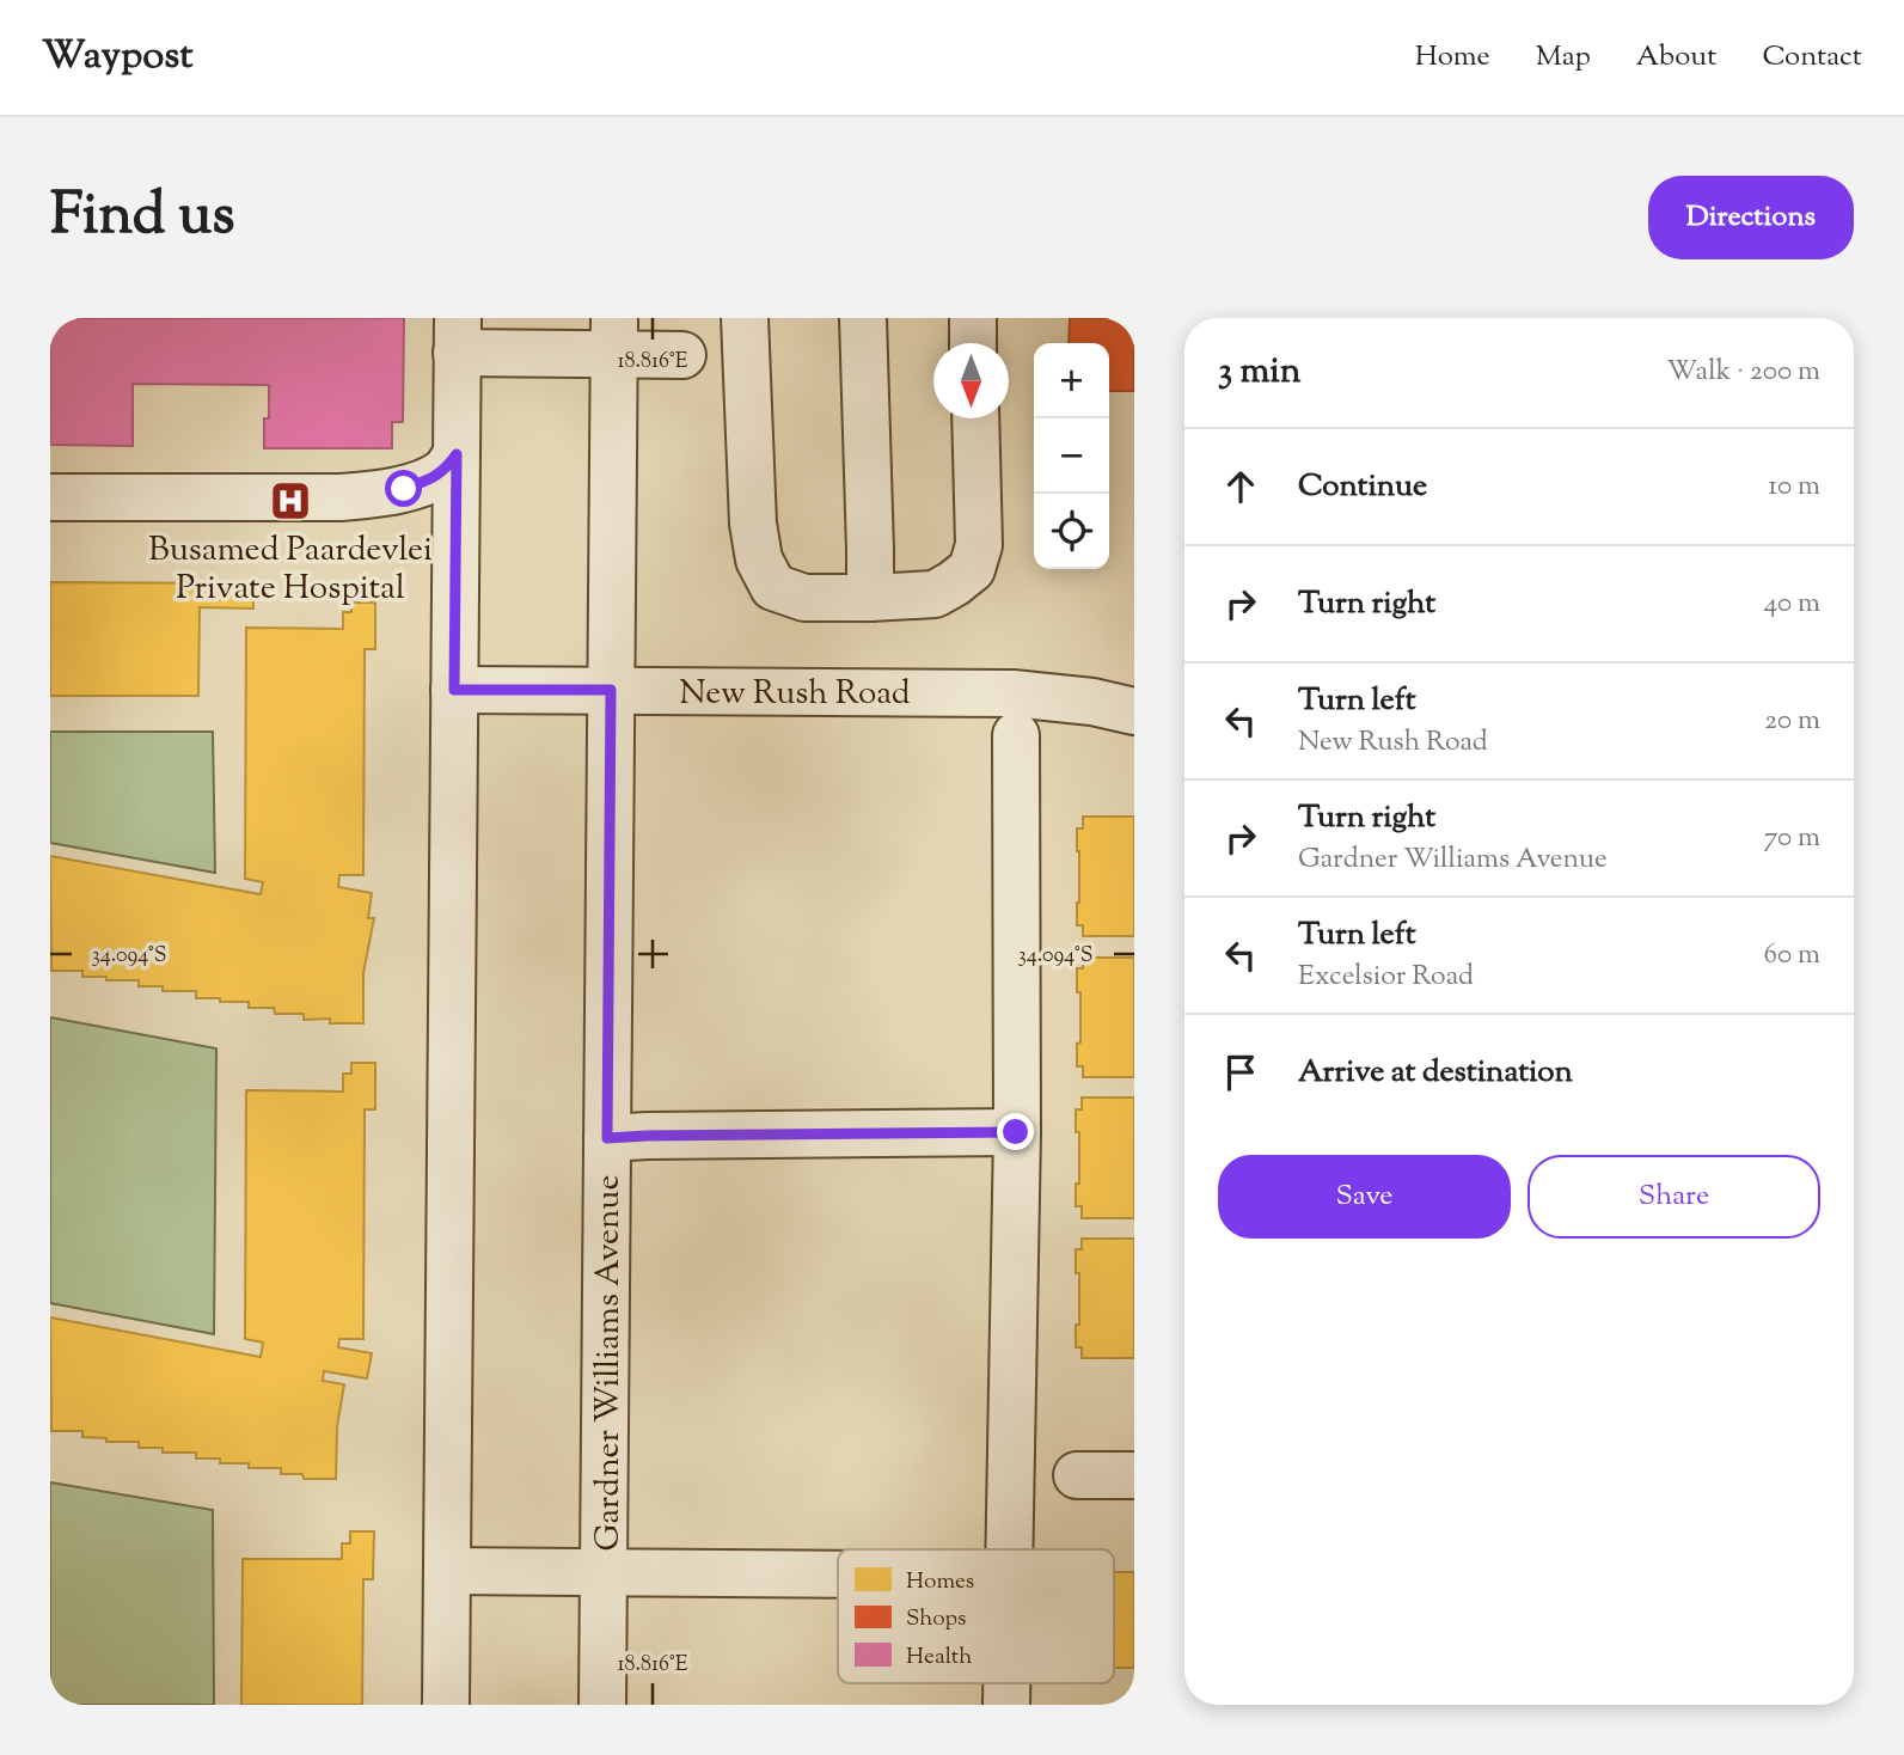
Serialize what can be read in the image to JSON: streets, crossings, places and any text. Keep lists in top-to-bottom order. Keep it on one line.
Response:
{"streets":{"street":["New Rush Road","Gardner Williams Avenue"]},"crossings":[["New Rush Road","Gardner Williams Avenue"]],"places":{"hospital":["Busamed Paardevlei Private Hospital"]},"legend":["Homes","Shops","Health"],"north":"bottom","page":{"header":"Waypost","nav":["Home","Map","About","Contact"],"title":"Find us","buttons":["Directions",["Save","Share"]],"heading":["3 min","Walk · 200 m"],"map_buttons":["+","−"],"list":[["Continue","10 m"],["Turn right","40 m"],["Turn left","New Rush Road","20 m"],["Turn right","Gardner Williams Avenue","70 m"],["Turn left","Excelsior Road","60 m"],"Arrive at destination"]},"coordinates":["18.816°E","34.094°S"]}
